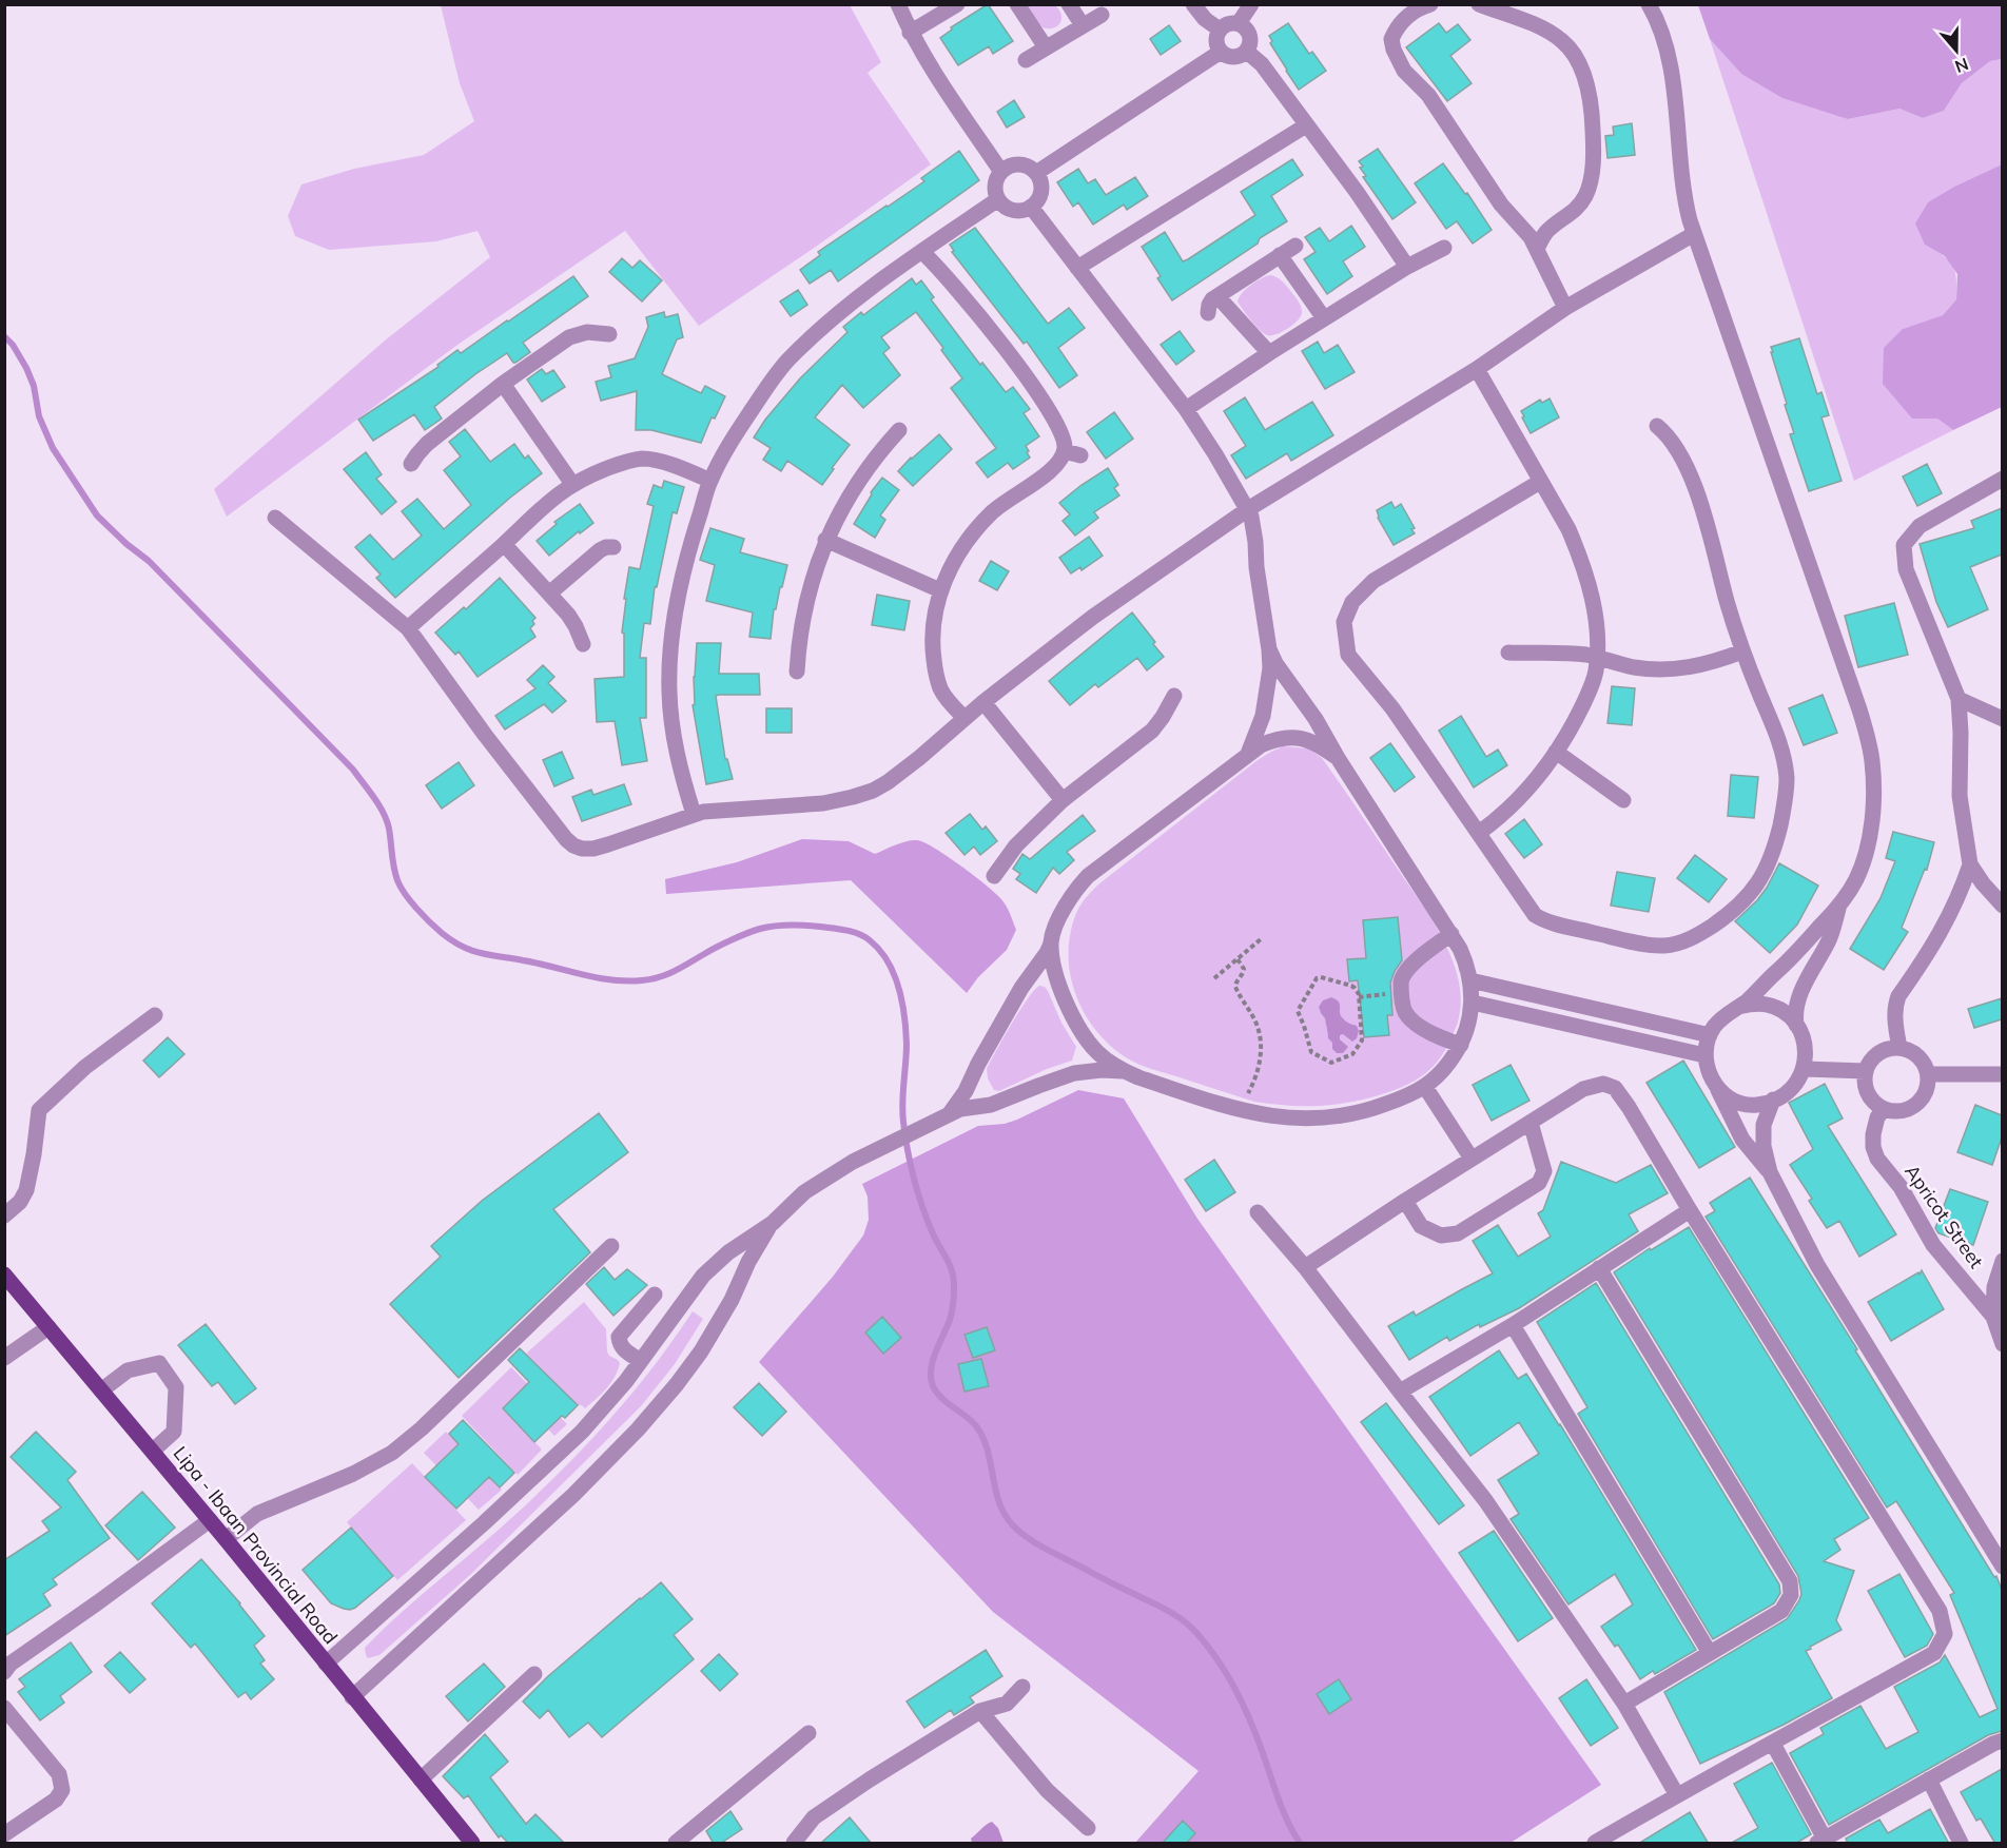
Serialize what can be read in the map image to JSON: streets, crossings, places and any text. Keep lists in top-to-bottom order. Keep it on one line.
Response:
{"streets":{"main road":["Lipa - Ibaan Provincial Road"],"street":["Apricot Street"]},"north":"bottom"}
